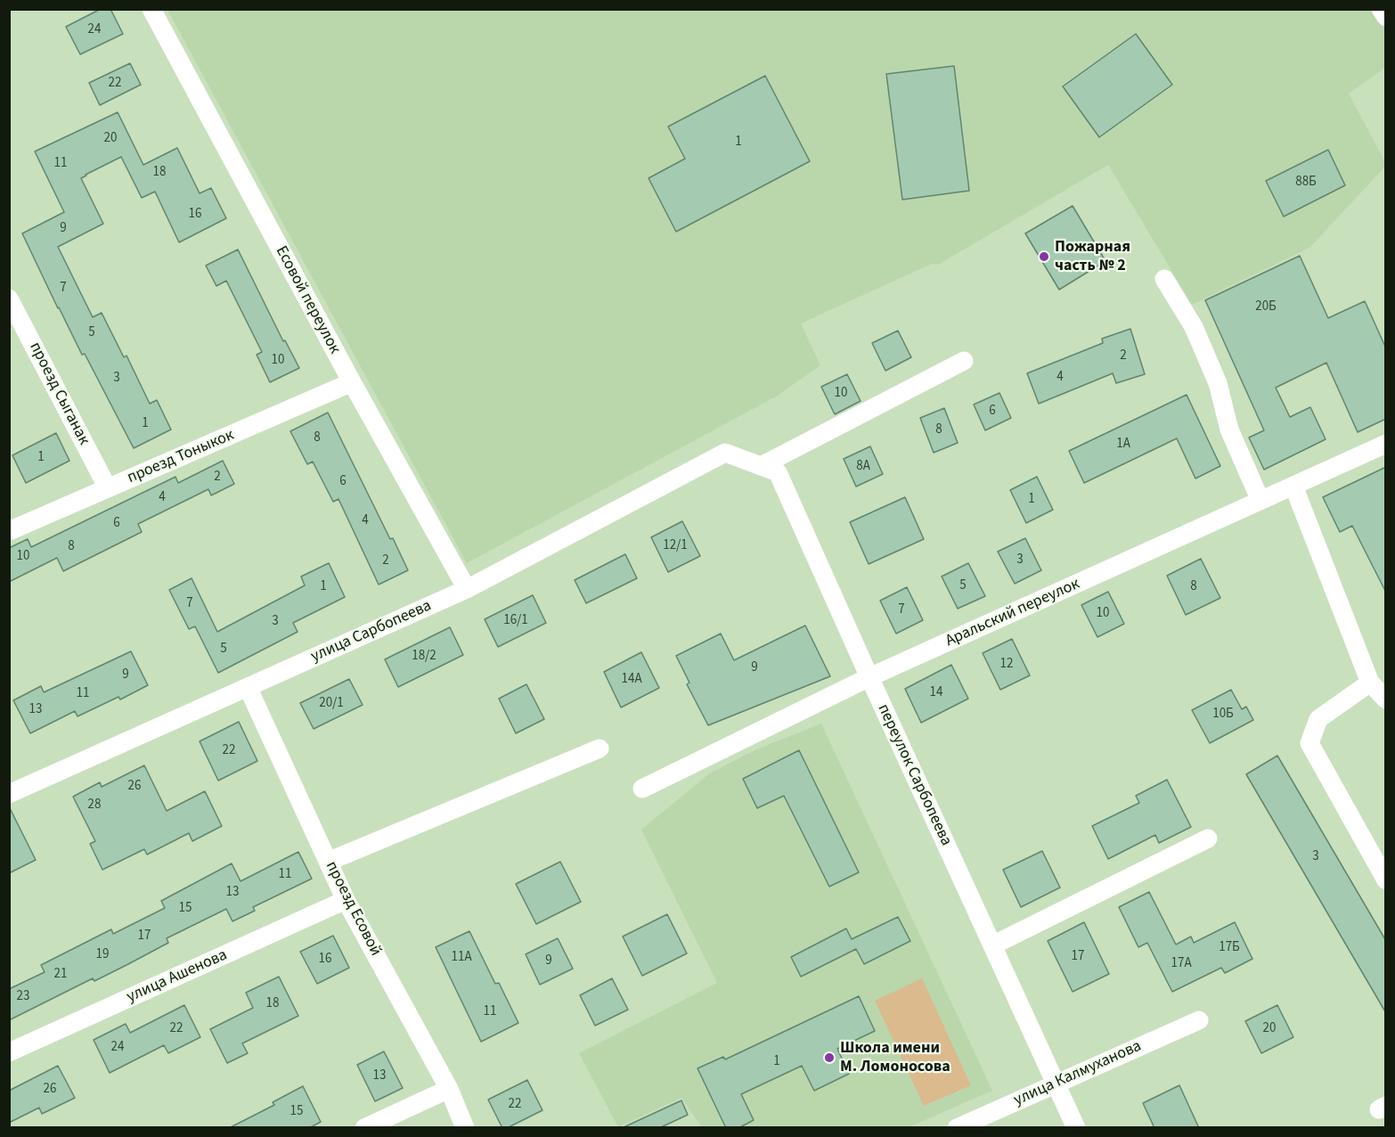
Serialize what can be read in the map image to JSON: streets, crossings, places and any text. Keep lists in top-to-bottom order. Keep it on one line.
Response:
{"streets":{"street":["Есовой переулок","проезд Сыганак","проезд Тоныкок","Аральский переулок","улица Сарбопеева","переулок Сарбопеева","проезд Есовой","улица Ашенова","улица Калмуханова"]},"crossings":[["Есовой переулок","проезд Тоныкок"],["Есовой переулок","улица Сарбопеева"],["проезд Сыганак","проезд Тоныкок"],["Аральский переулок","переулок Сарбопеева"],["улица Сарбопеева","переулок Сарбопеева"],["улица Сарбопеева","проезд Есовой"],["переулок Сарбопеева","улица Калмуханова"],["проезд Есовой","улица Ашенова"]],"places":["Пожарная часть № 2","Школа имени М. Ломоносова"],"house_numbers":["24","22","20","1","11","18","88Б","16","9","7","20Б","5","2","10","4","3","10","6","1","8","8","1А","1","8А","2","6","4","1","4","6","12/1","8","10","3","2","5","1","8","7","7","10","16/1","3","5","18/2","12","9","9","14А","14","11","20/1","13","10Б","22","26","28","3","11","13","15","17","17Б","19","17","11А","16","9","17А","21","23","18","11","22","20","24","1","13","26","22","15"]}
